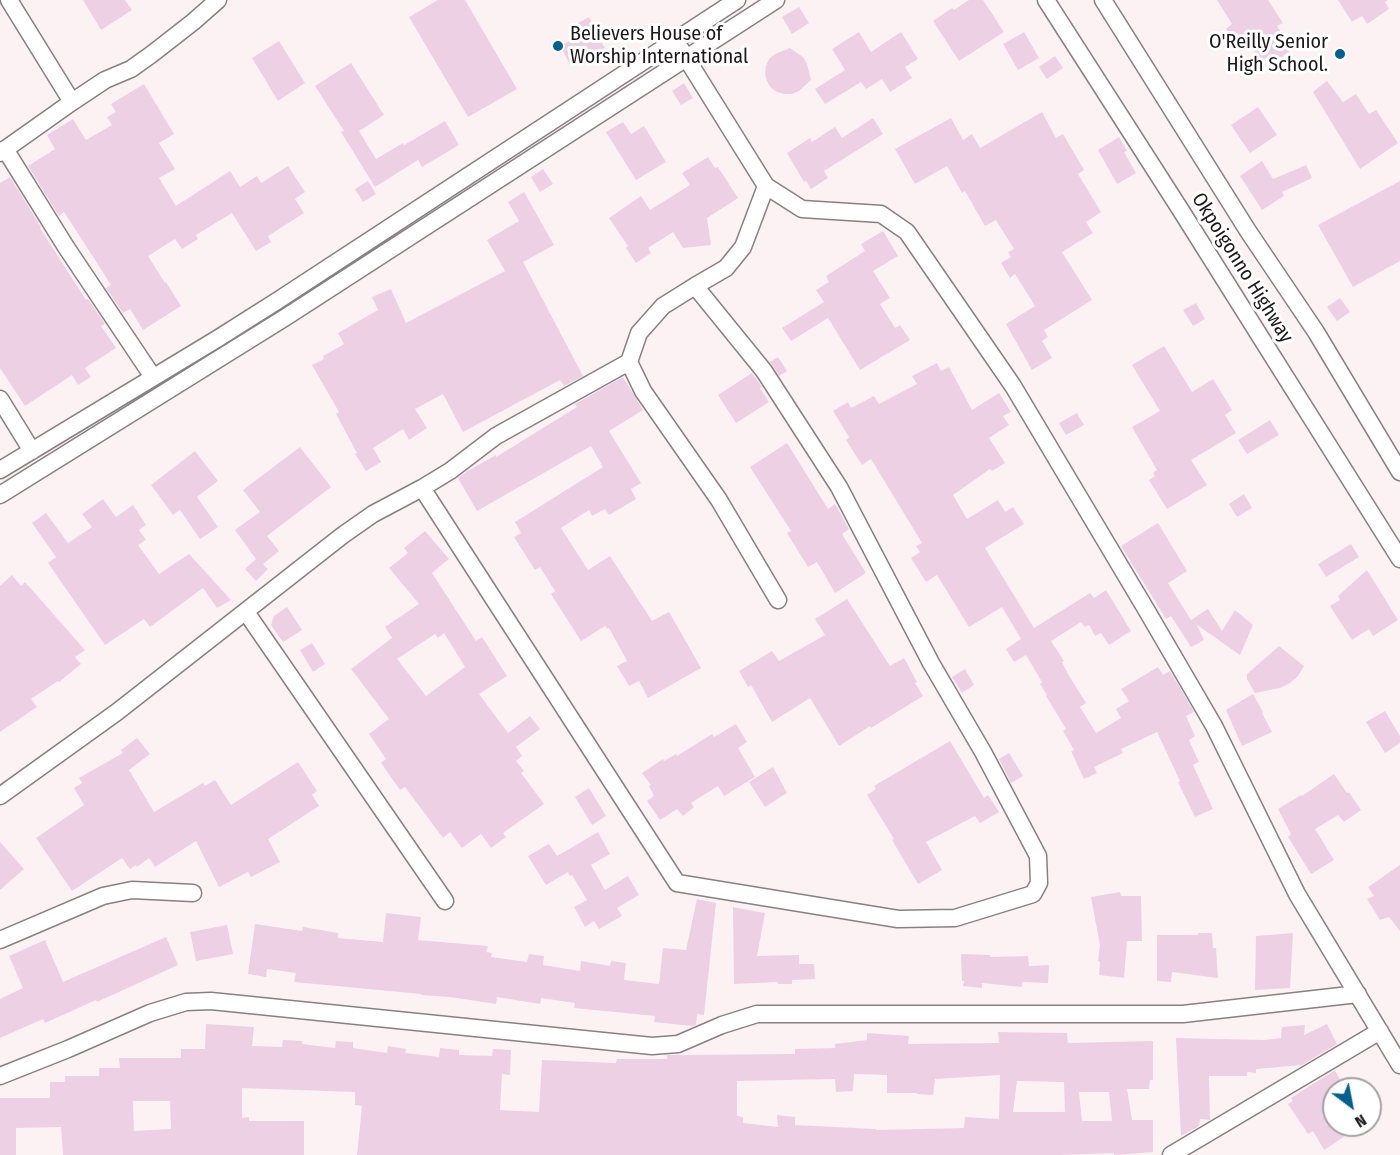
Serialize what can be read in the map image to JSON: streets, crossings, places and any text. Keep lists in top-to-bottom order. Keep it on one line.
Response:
{"streets":{"street":["Okpoigonno Highway"]},"places":["Believers House of Worship International","O'Reilly Senior High School."],"north":"bottom right"}
